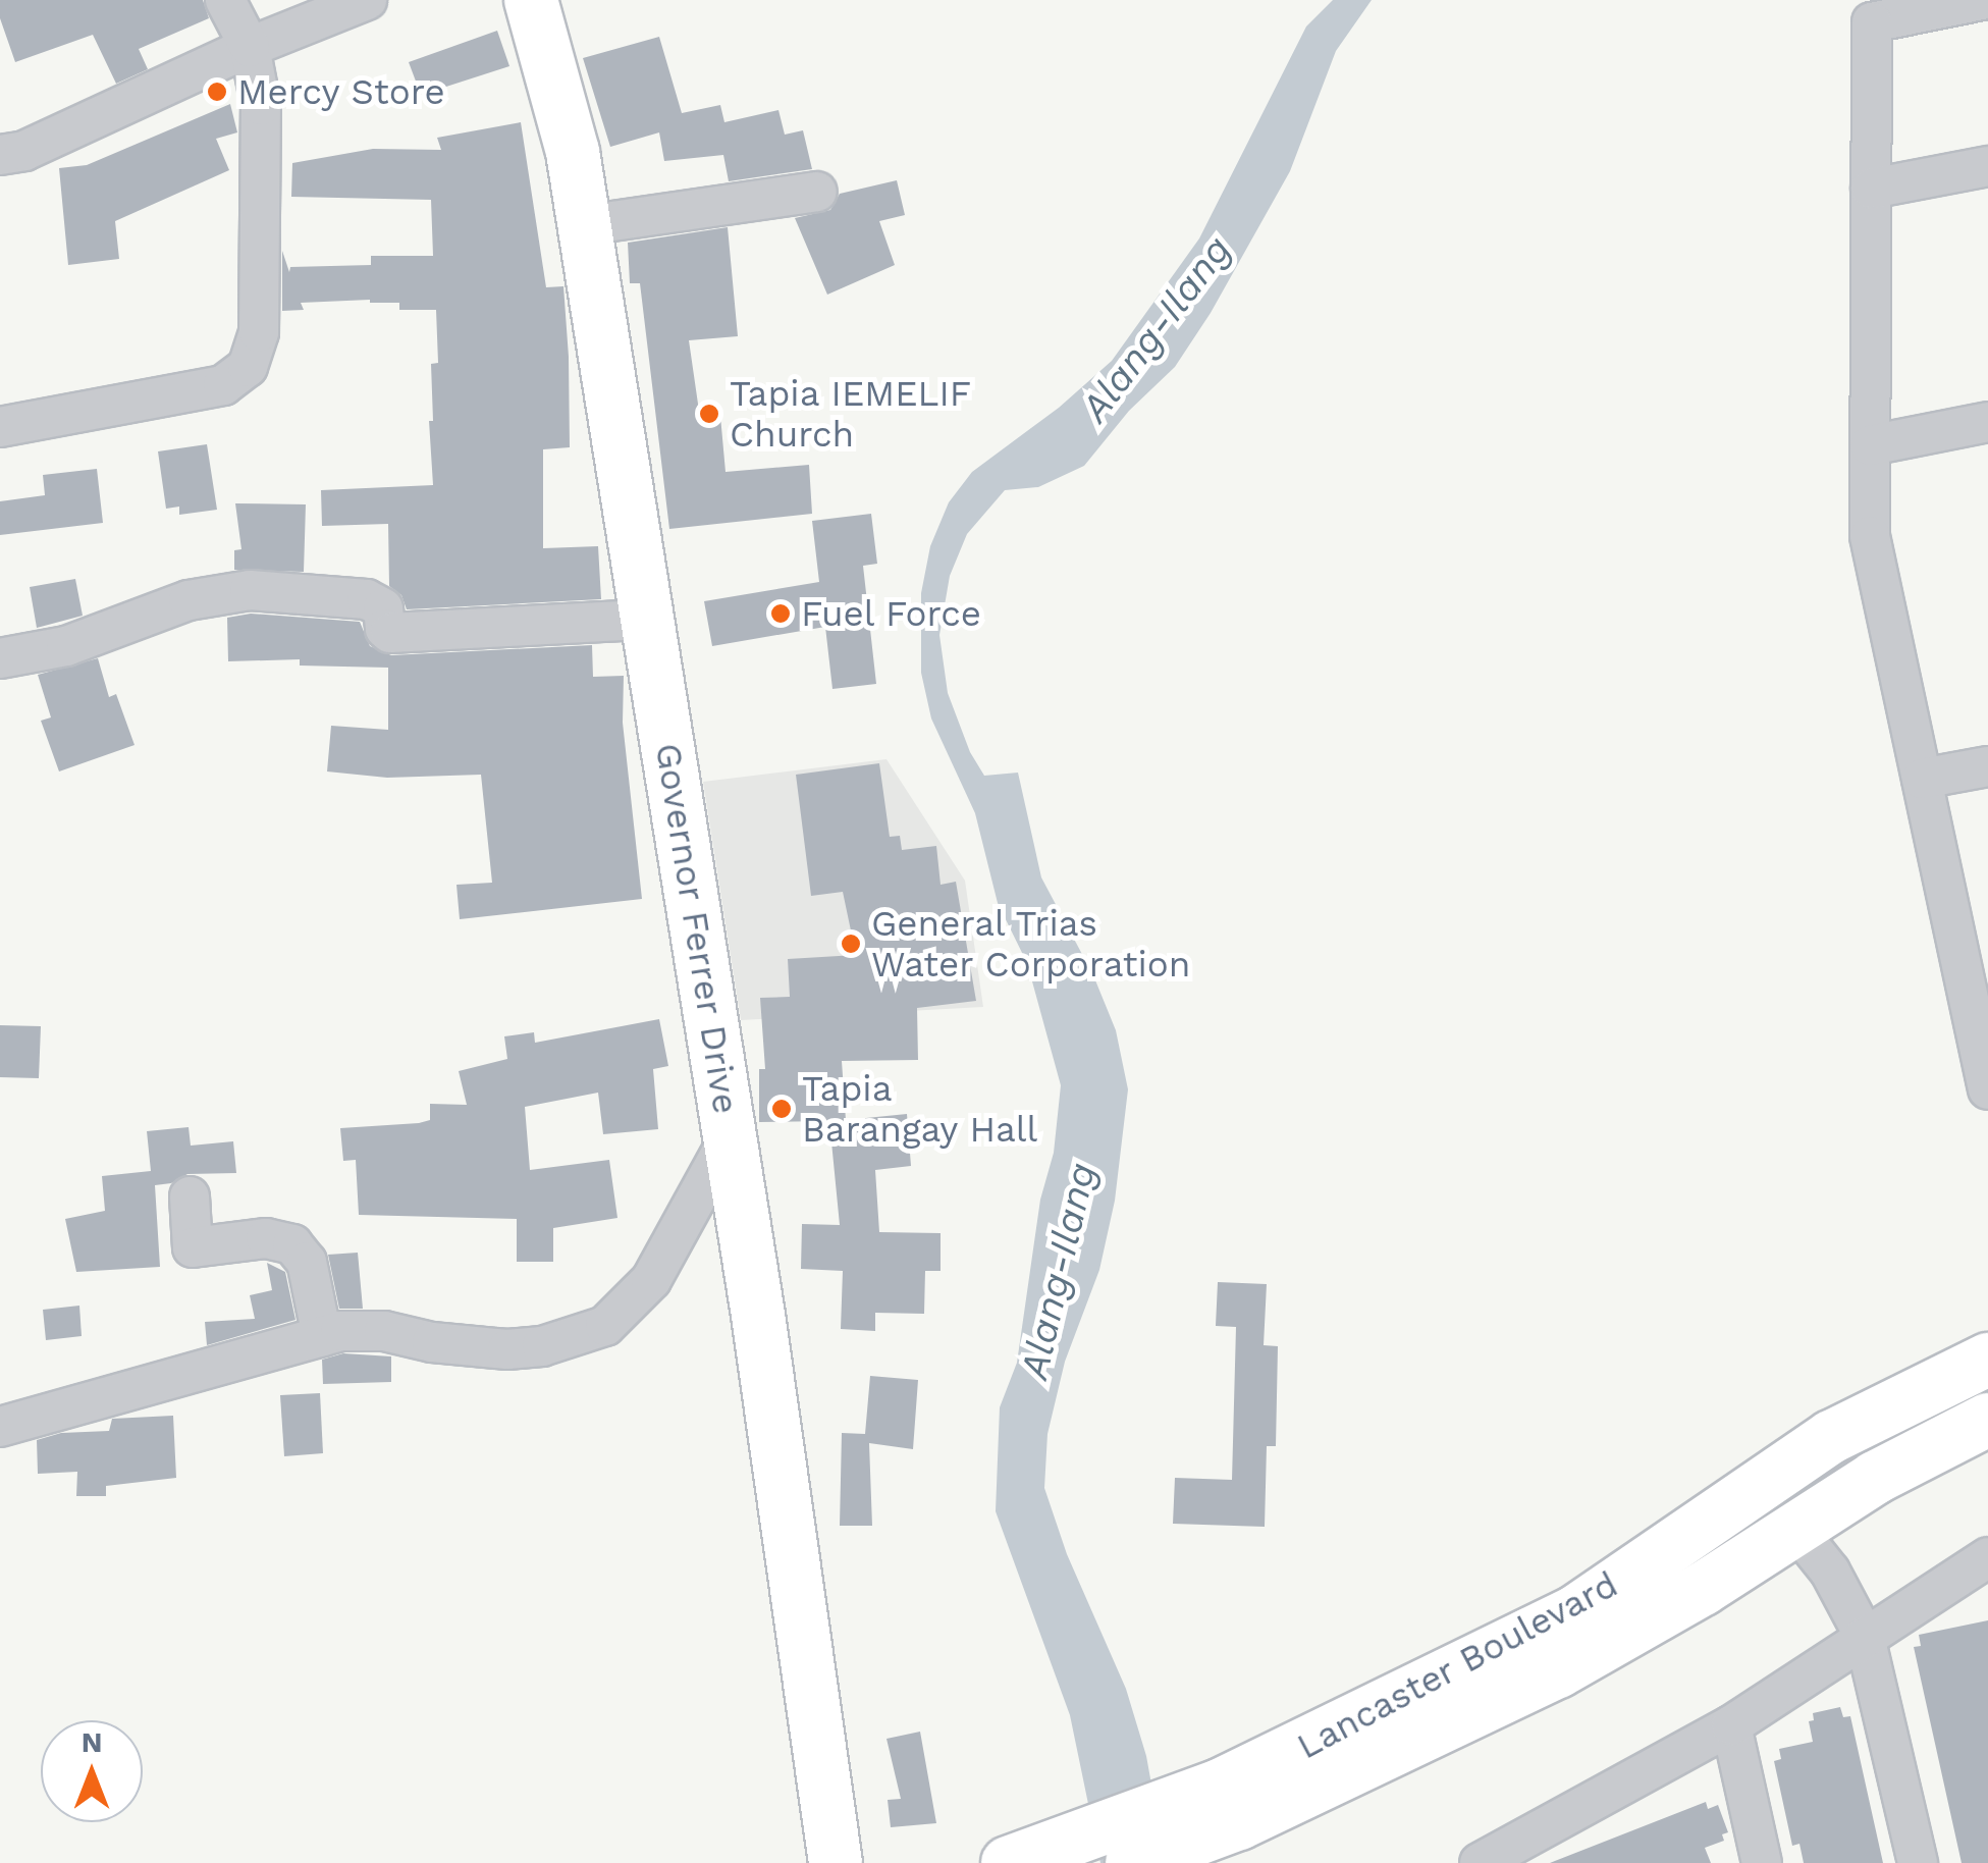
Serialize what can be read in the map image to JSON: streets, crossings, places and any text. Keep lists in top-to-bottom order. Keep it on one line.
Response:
{"streets":{"main road":["Governor Ferrer Drive","Lancaster Boulevard"]},"water":["Alang-Ilang"],"places":["Mercy Store","Tapia IEMELIF Church","Fuel Force","General Trias Water Corporation","Tapia Barangay Hall"],"north":"top"}
